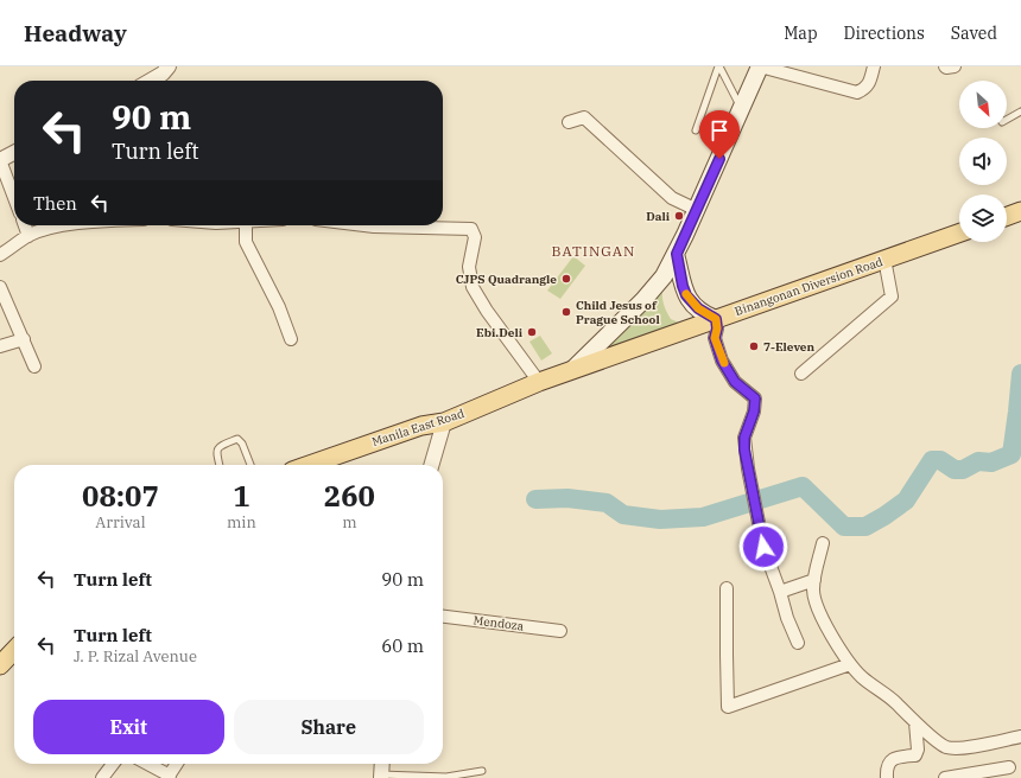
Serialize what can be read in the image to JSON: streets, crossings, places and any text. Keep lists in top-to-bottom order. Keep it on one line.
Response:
{"streets":{"main road":["Binangonan Diversion Road","Manila East Road"],"street":["Mendoza"]},"crossings":[["Binangonan Diversion Road","Manila East Road"]],"districts":["BATINGAN"],"places":["Dali","CJPS Quadrangle","Child Jesus of Prague School","Ebi.Deli","7-Eleven"],"north":"bottom right","page":{"header":"Headway","nav":["Map","Directions","Saved"],"turn":["90 m","Turn left"],"then":"Then","eta":["08:07","Arrival","1","min","260","m"],"list":[{"name":"Turn left","value":"90 m"},{"name":"Turn left","note":"J. P. Rizal Avenue","value":"60 m"}],"buttons":["Exit","Share"]}}
